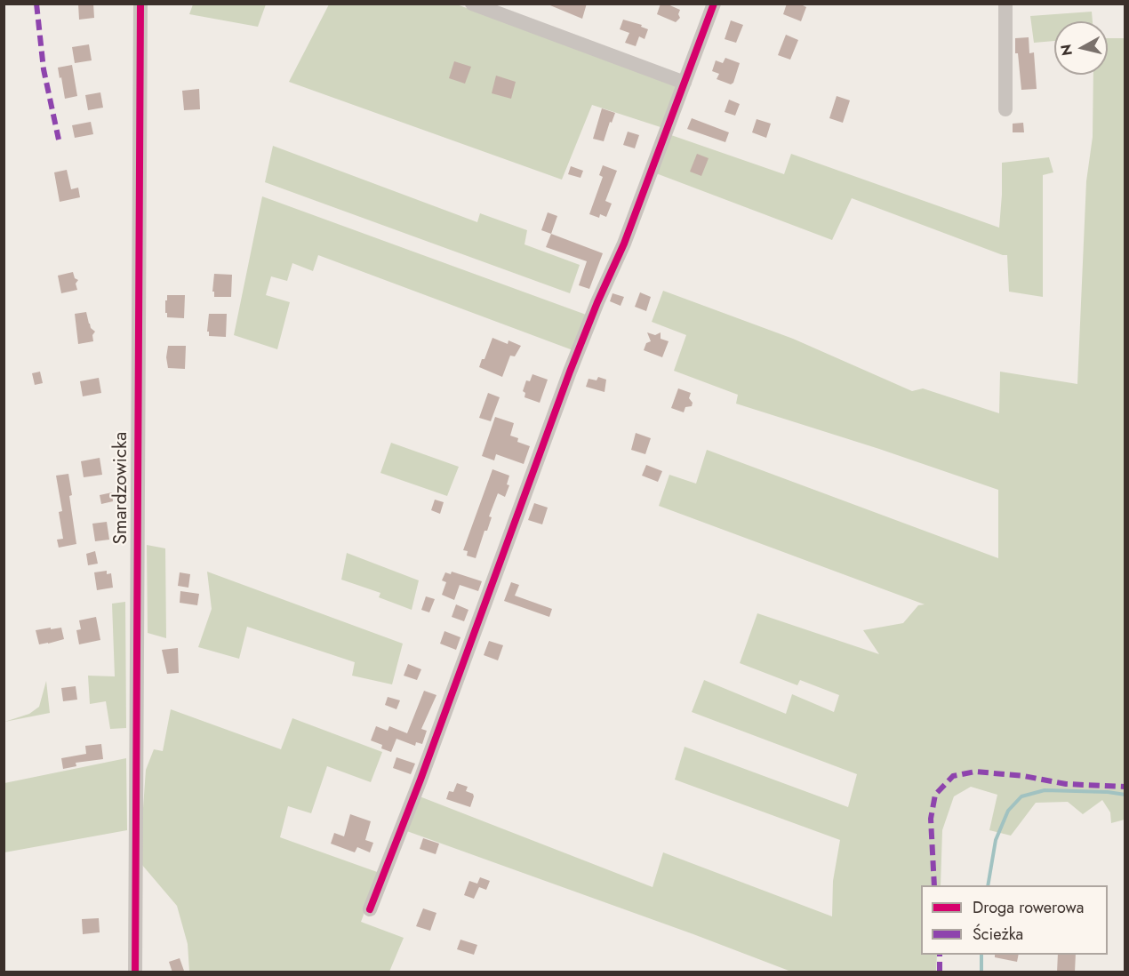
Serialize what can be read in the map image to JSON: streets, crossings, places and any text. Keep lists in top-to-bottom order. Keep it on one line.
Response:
{"streets":{"street":["Smardzowicka"]},"legend":["Droga rowerowa","Ścieżka"],"north":"left"}
